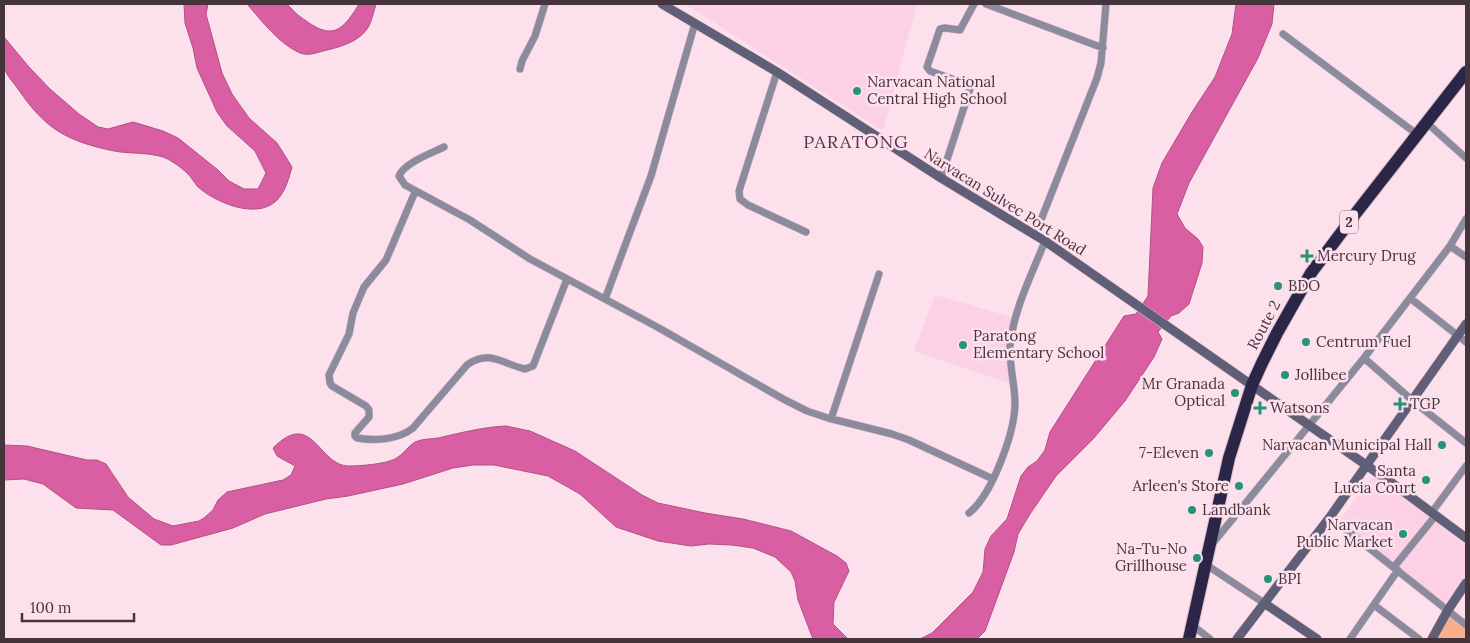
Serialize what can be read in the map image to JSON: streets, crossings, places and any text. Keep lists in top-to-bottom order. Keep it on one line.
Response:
{"streets":{"highway":["2","Route 2"],"street":["Narvacan Sulvec Port Road"]},"crossings":[["Narvacan Sulvec Port Road","Route 2"]],"districts":["PARATONG"],"places":{"other":["Narvacan National Central High School","BDO","Centrum Fuel","Paratong Elementary School","Jollibee","Mr Granada Optical","Narvacan Municipal Hall","7-Eleven","Santa Lucia Court","Arleen's Store","Landbank","Narvacan Public Market","Na-Tu-No Grillhouse","BPI"],"health":["Mercury Drug","TGP","Watsons"]},"scale_bar":"100 m"}
